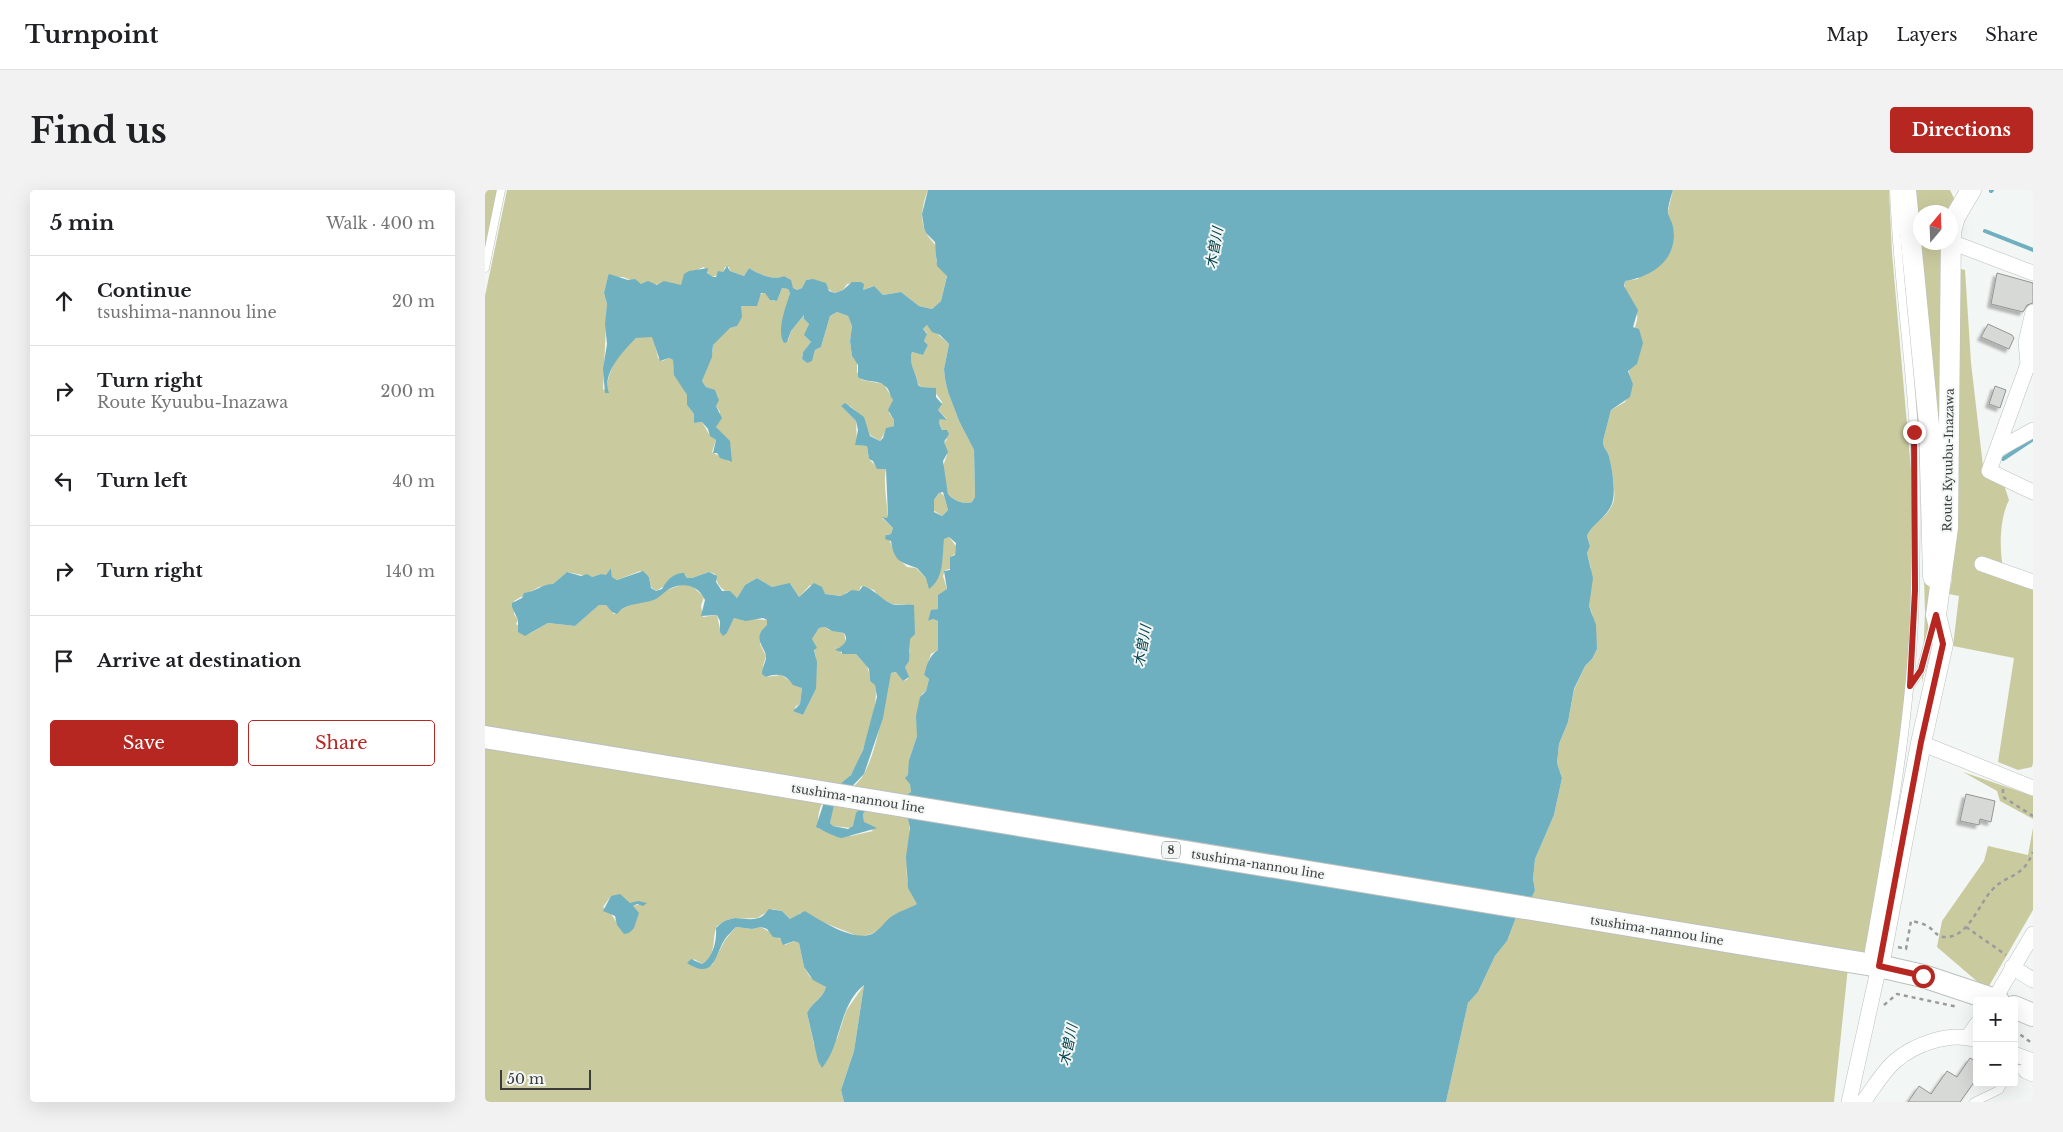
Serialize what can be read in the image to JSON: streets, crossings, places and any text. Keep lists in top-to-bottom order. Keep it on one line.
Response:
{"streets":{"main road":["Route Kyuubu-Inazawa","tsushima-nannou line","8"]},"crossings":[["Route Kyuubu-Inazawa","tsushima-nannou line"]],"water":["木曽川"],"scale_bar":"50 m","north":"top","page":{"header":"Turnpoint","nav":["Map","Layers","Share"],"buttons":["Directions",["Save","Share"]],"title":"Find us","heading":["5 min","Walk · 400 m"],"list":[["Continue","tsushima-nannou line","20 m"],["Turn right","Route Kyuubu-Inazawa","200 m"],["Turn left","40 m"],["Turn right","140 m"],"Arrive at destination"],"map_buttons":["+","−"],"scale":"50 m"}}
